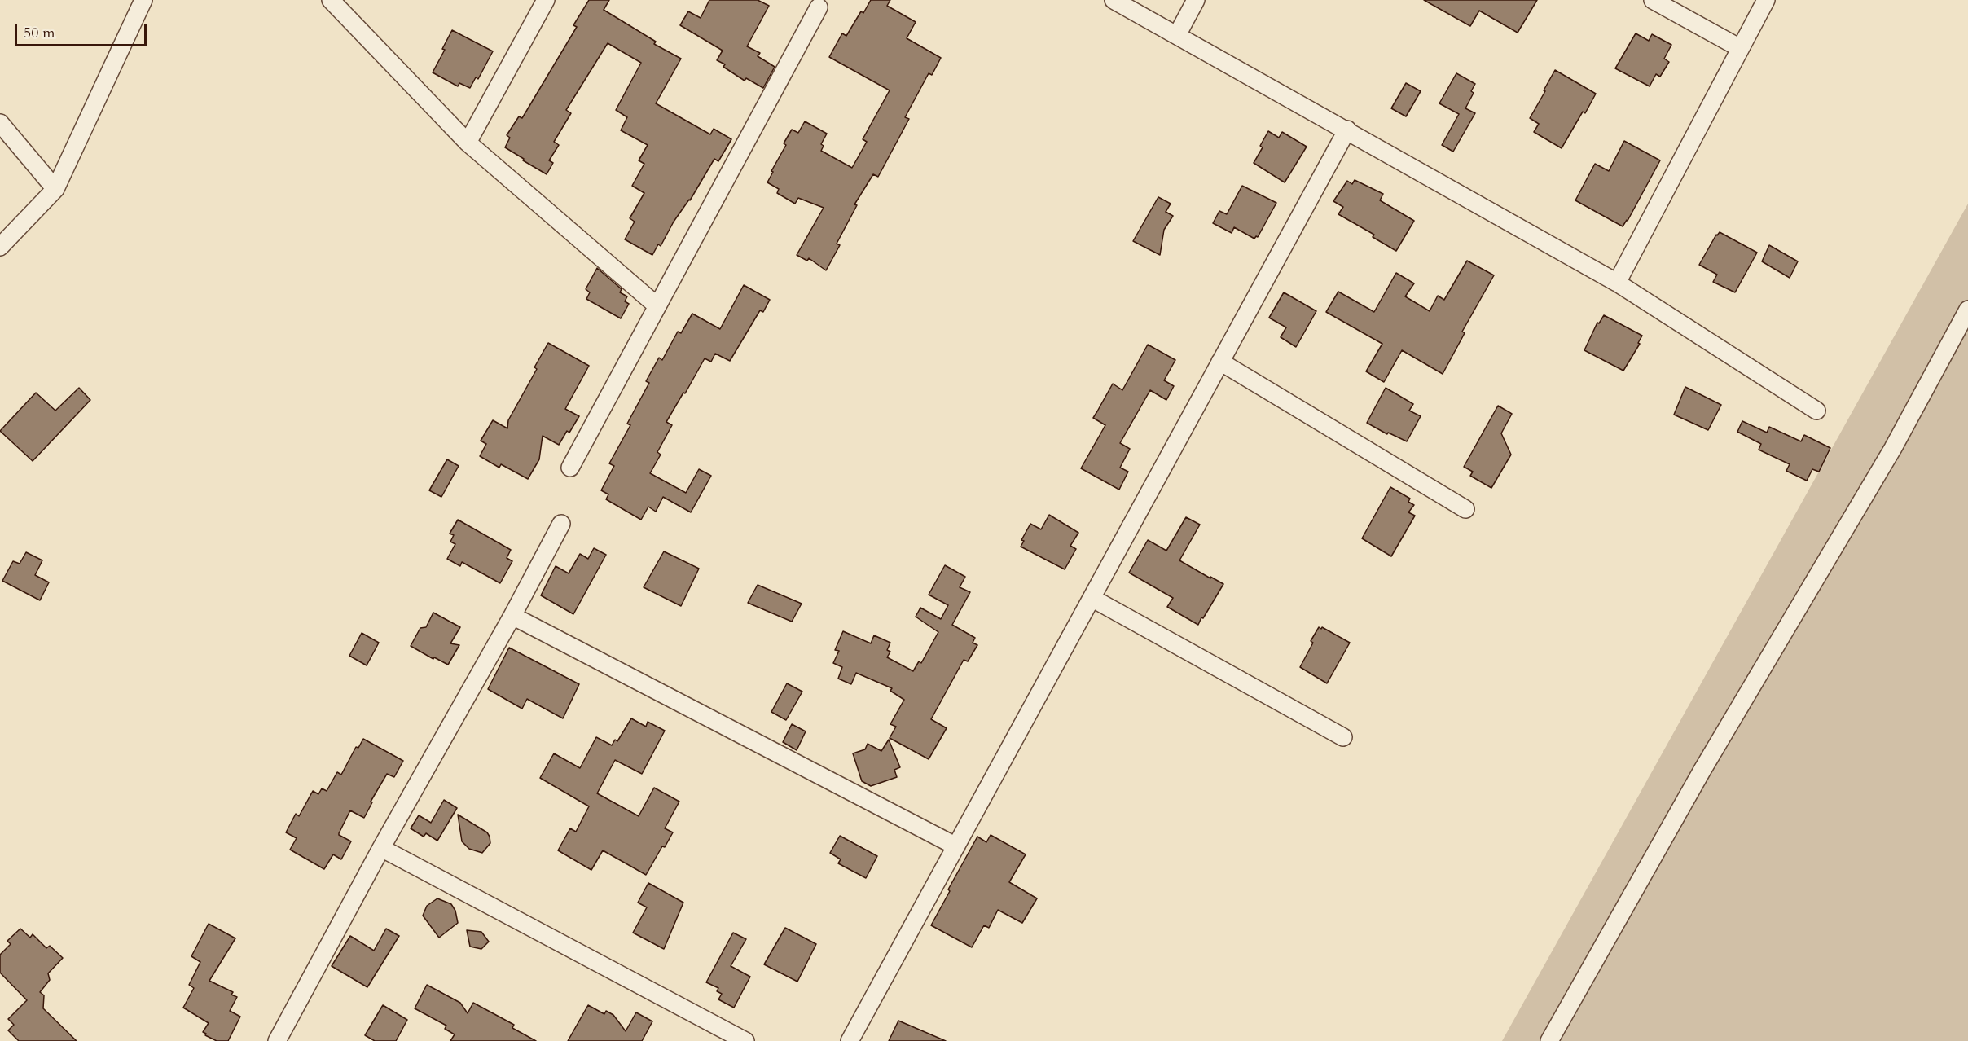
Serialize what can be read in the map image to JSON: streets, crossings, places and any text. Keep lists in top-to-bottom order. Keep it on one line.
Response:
{"scale_bar":"50 m"}
